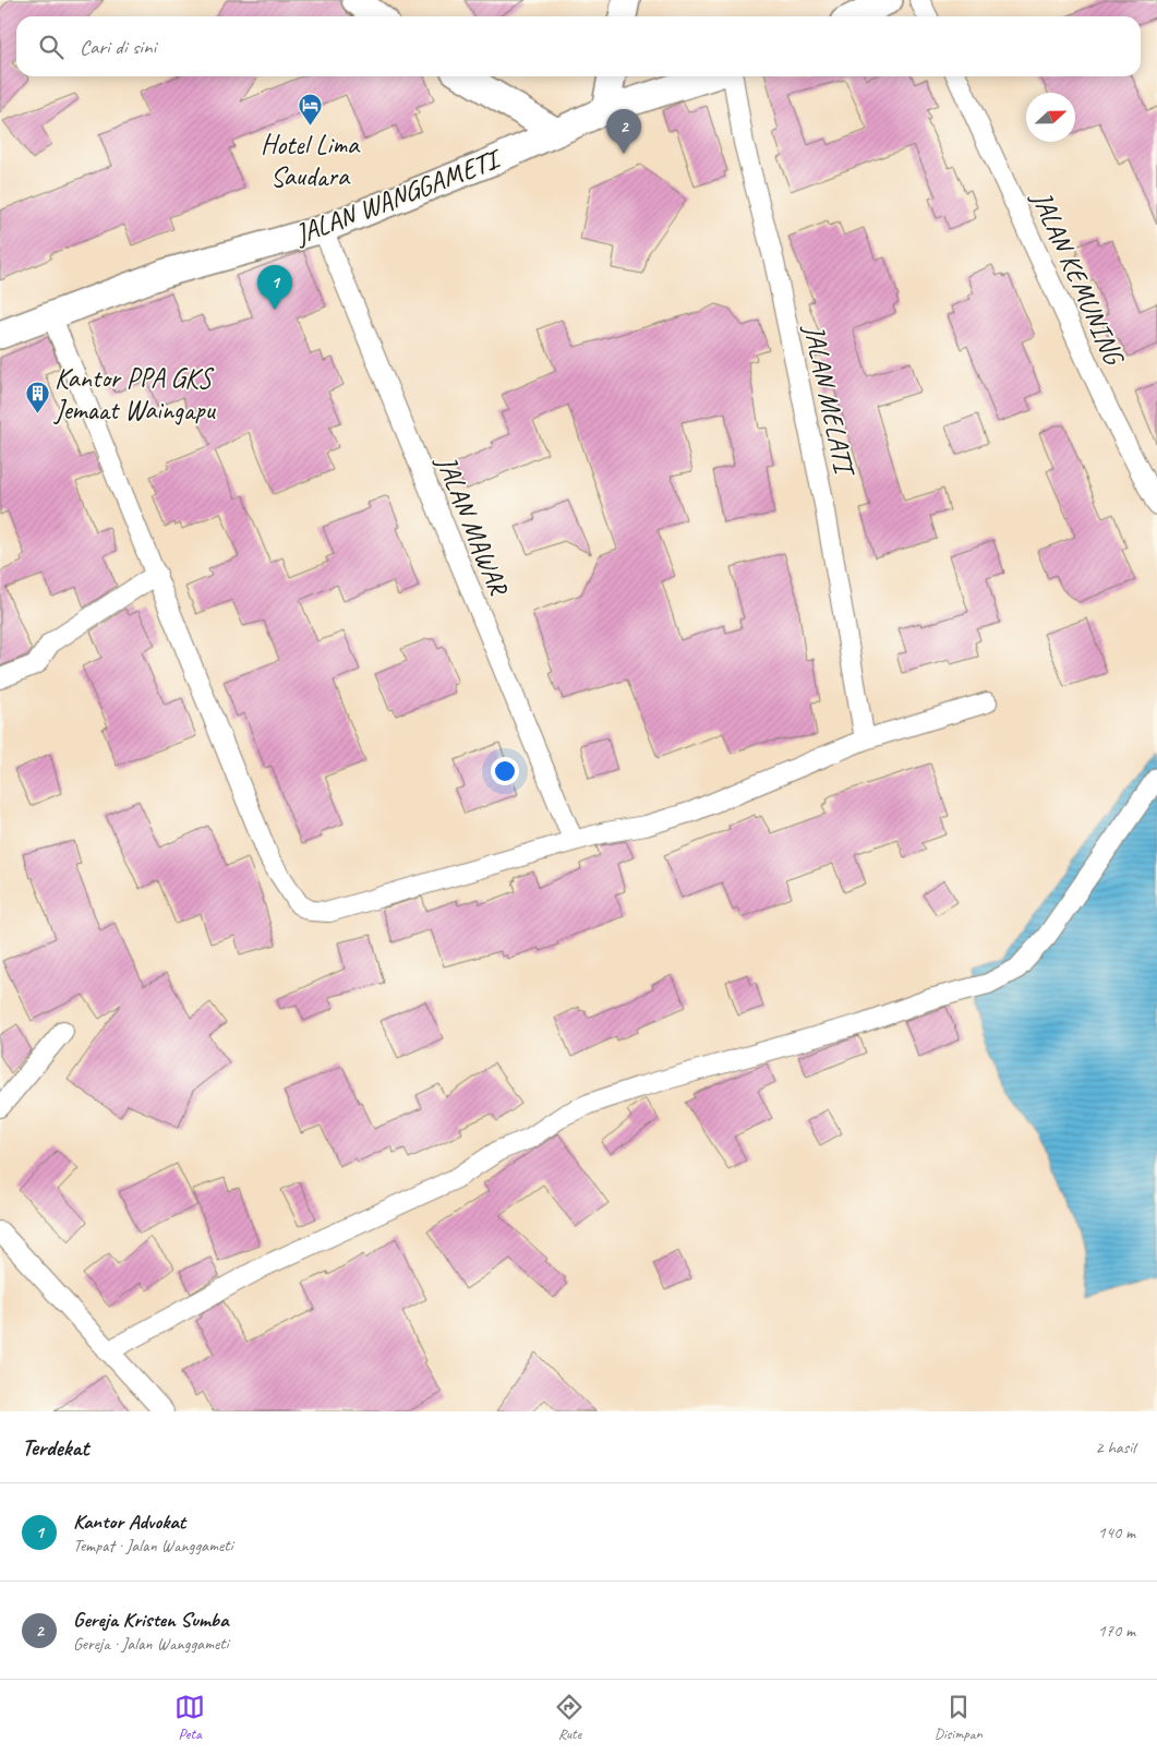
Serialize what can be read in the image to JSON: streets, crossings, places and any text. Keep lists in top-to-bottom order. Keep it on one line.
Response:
{"streets":{"street":["JALAN WANGGAMETI","JALAN KEMUNING","JALAN MELATI","JALAN MAWAR"]},"crossings":[["JALAN WANGGAMETI","JALAN MAWAR"]],"places":{"hotel":["Hotel Lima Saudara"],"building":["Kantor PPA GKS Jemaat Waingapu"]},"north":"right","page":{"search":"Cari di sini","pins":["2","1"],"heading":["Terdekat","2 hasil"],"list":[{"mark":"1","name":"Kantor Advokat","note":"Tempat · Jalan Wanggameti","value":"140 m"},{"mark":"2","name":"Gereja Kristen Sumba","note":"Gereja · Jalan Wanggameti","value":"170 m"}],"nav":["Peta","Rute","Disimpan"]}}
